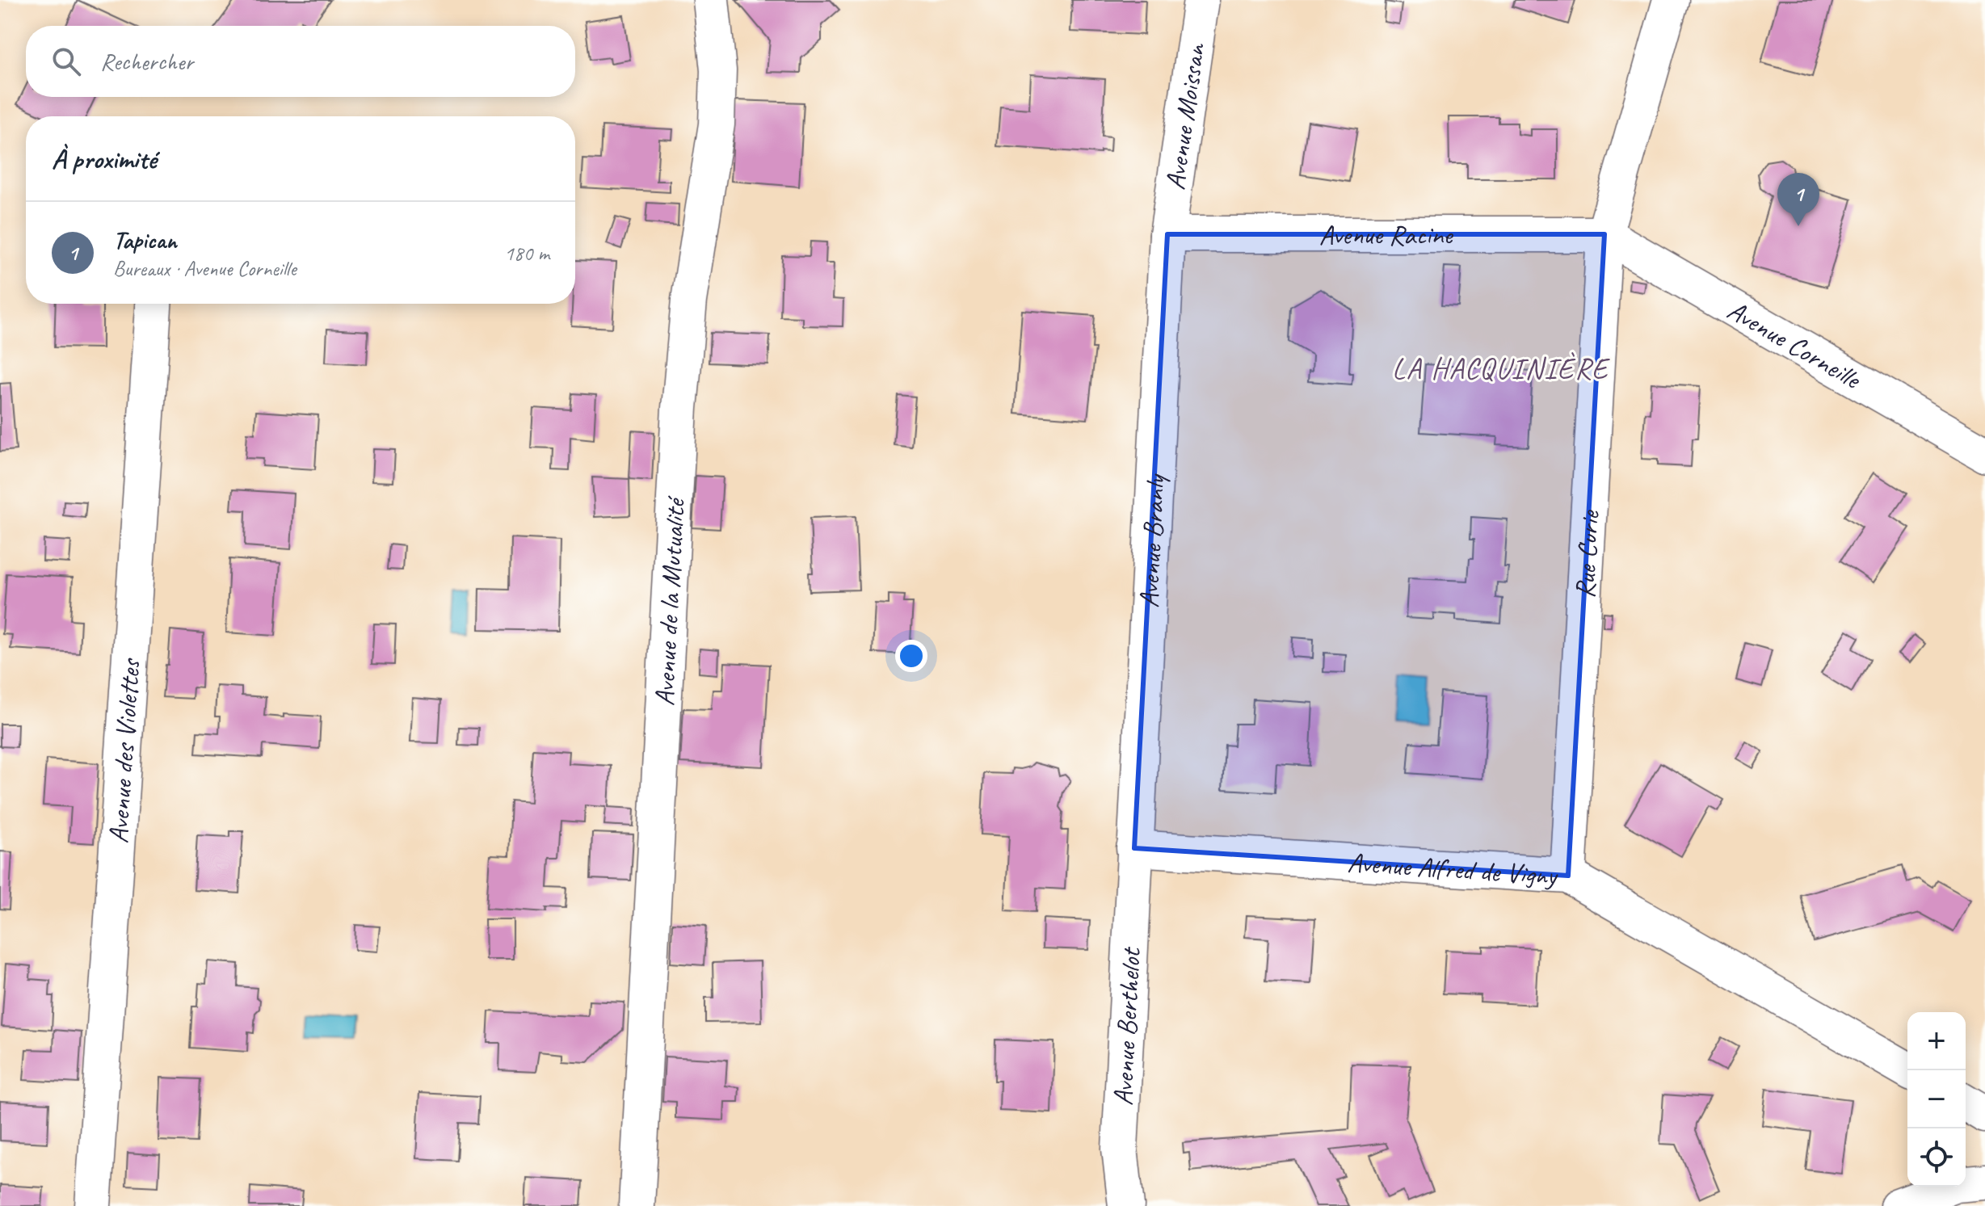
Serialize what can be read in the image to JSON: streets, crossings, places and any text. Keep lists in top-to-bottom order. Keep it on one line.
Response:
{"streets":{"street":["Avenue Moissan","Avenue Racine","Avenue Corneille","Avenue Branly","Rue Curie","Avenue de la Mutualité","Avenue des Violettes","Avenue Alfred de Vigny","Avenue Berthelot"]},"crossings":[["Avenue Moissan","Avenue Racine"],["Avenue Moissan","Avenue Branly"],["Avenue Racine","Avenue Corneille"],["Avenue Racine","Avenue Branly"],["Avenue Racine","Rue Curie"],["Avenue Corneille","Rue Curie"],["Avenue Branly","Avenue Alfred de Vigny"],["Avenue Branly","Avenue Berthelot"],["Rue Curie","Avenue Alfred de Vigny"],["Avenue Alfred de Vigny","Avenue Berthelot"]],"districts":["LA HACQUINIÈRE"],"page":{"search":"Rechercher","heading":"À proximité","pins":"1","list":[{"mark":"1","name":"Tapican","note":"Bureaux · Avenue Corneille","value":"180 m"}],"map_buttons":["+","−"]}}
